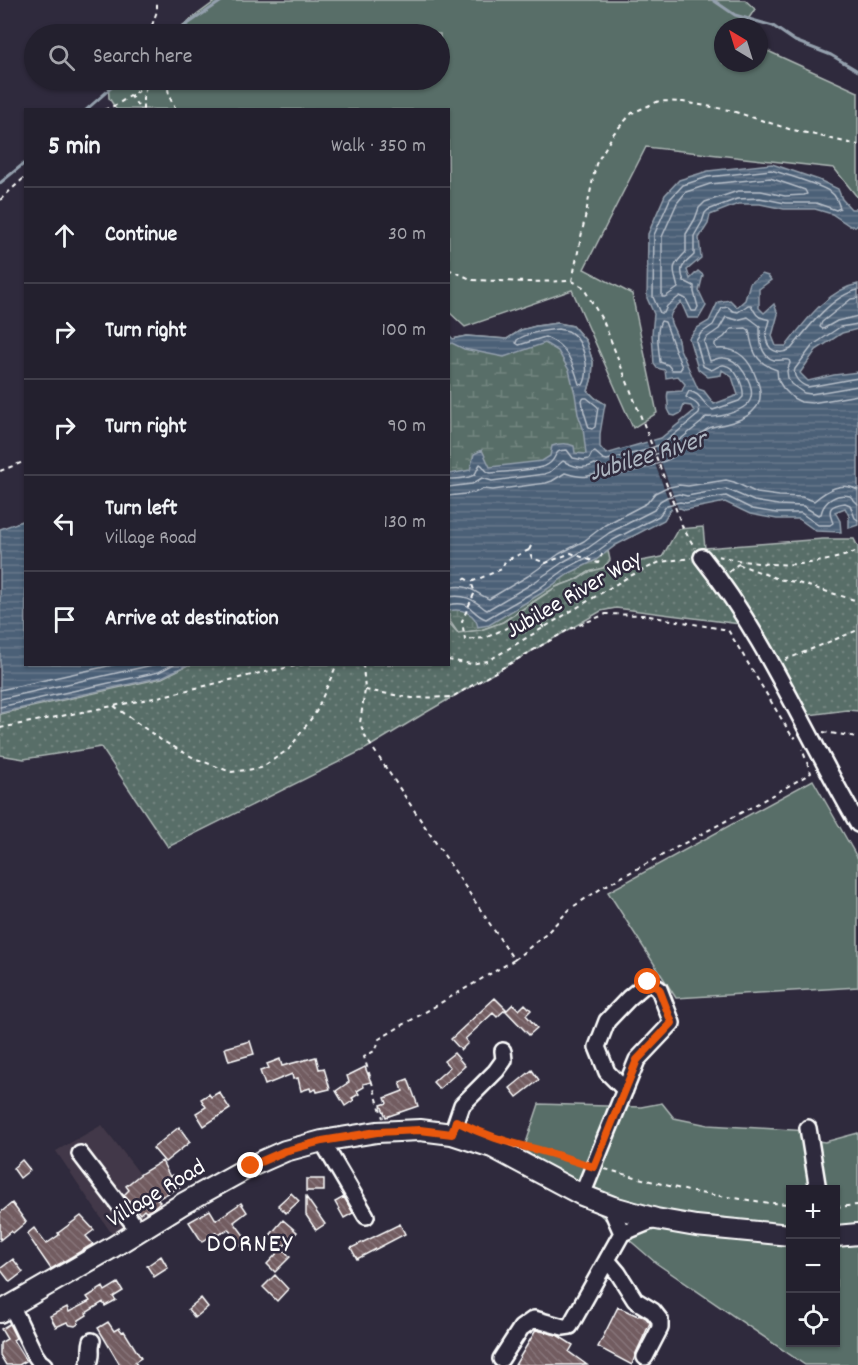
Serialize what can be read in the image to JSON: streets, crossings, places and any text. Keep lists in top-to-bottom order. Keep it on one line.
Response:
{"streets":{"main road":["Village Road"],"path":["Jubilee River Way"]},"districts":["DORNEY"],"water":["Jubilee River"],"north":"top left","page":{"search":"Search here","heading":["5 min","Walk · 350 m"],"list":[["Continue","30 m"],["Turn right","100 m"],["Turn right","90 m"],["Turn left","Village Road","130 m"],"Arrive at destination"],"map_buttons":["+","−"]}}
